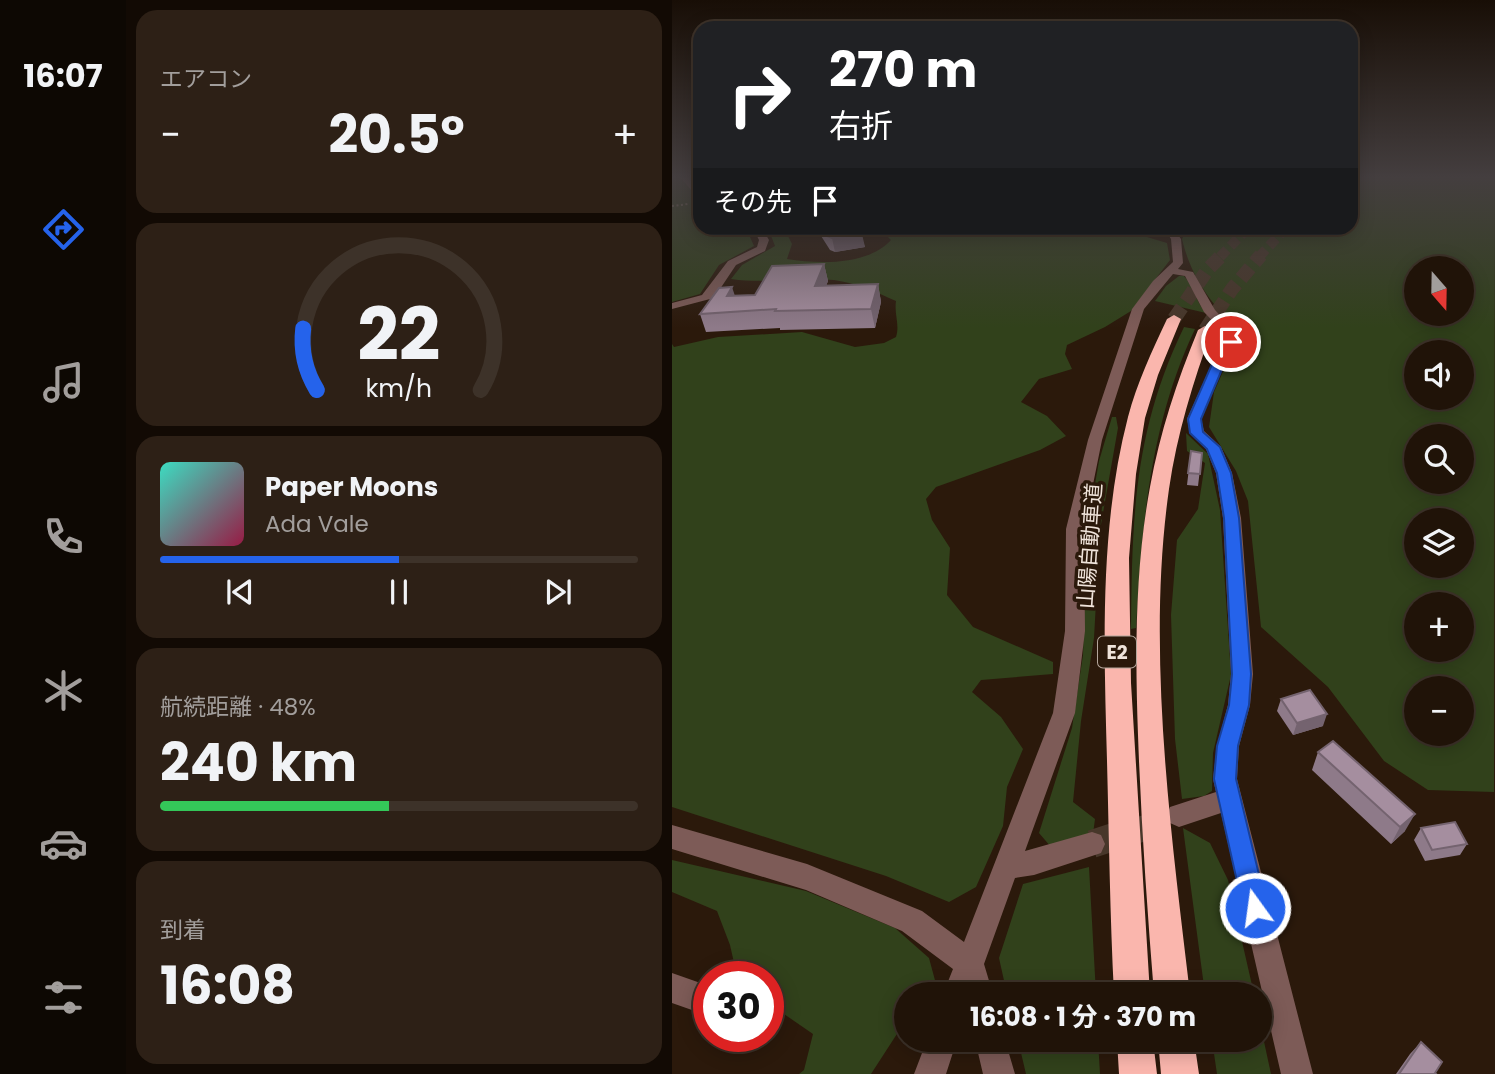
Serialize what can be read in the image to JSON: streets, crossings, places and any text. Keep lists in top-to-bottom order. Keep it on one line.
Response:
{"streets":{"highway":["山陽自動車道","E2"]},"north":"bottom","page":{"tabs":"16:07","tile":["エアコン",["航続距離 · 48%","240 km"],["到着","16:08"]],"turn":["270 m","右折"],"heat":["−","20.5°","+"],"then":"その先","map_buttons":["+","−"],"song":["Paper Moons","Ada Vale"],"limit":"30","trip":"16:08 · 1 分 · 370 m","gauge":["22","km/h"]}}
